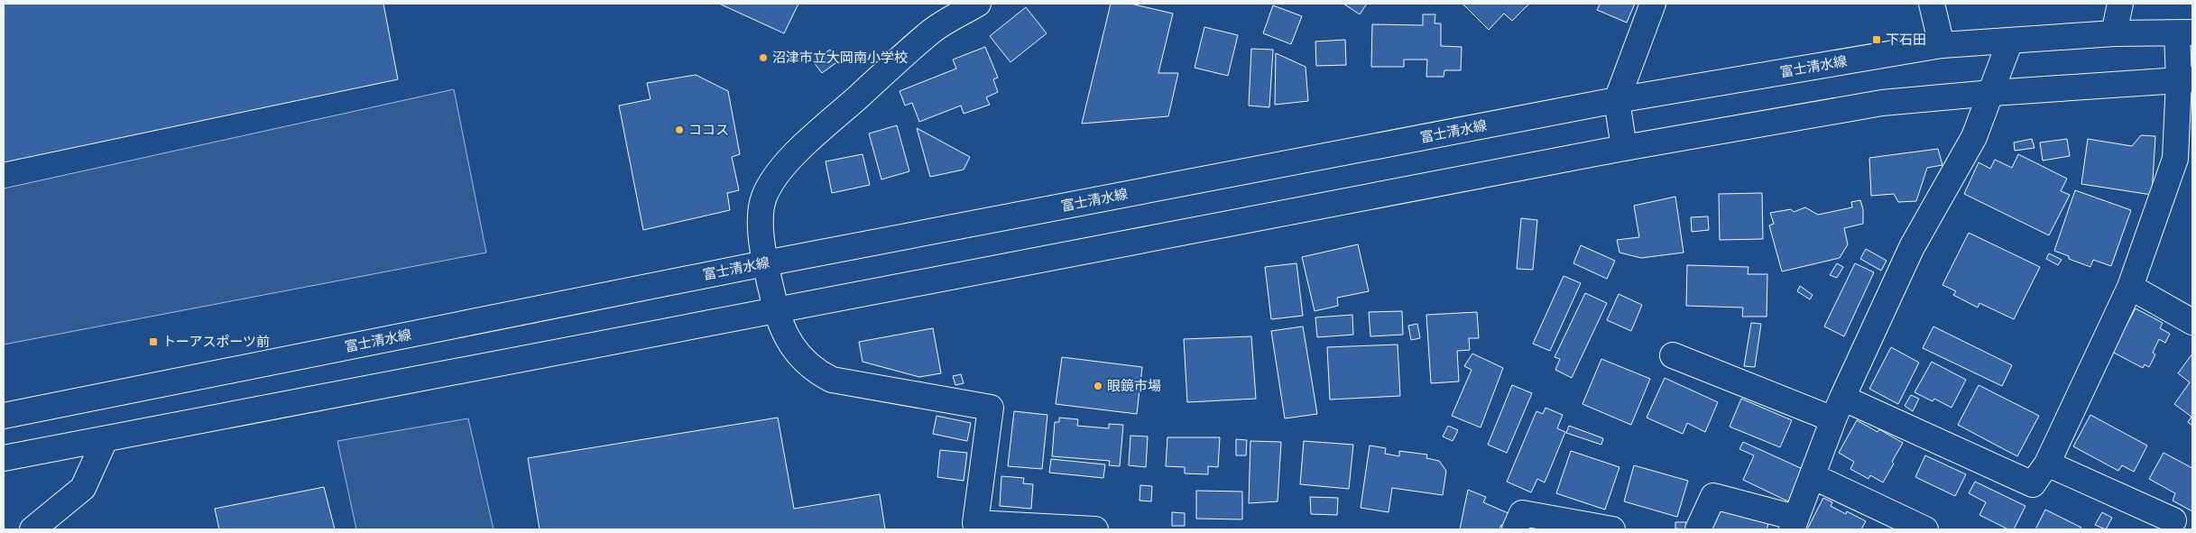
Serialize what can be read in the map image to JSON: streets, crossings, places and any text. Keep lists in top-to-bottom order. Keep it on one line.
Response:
{"streets":{"main road":["富士清水線"]},"places":{"transit":["下石田","トーアスポーツ前"],"other":["沼津市立大岡南小学校","ココス","眼鏡市場"]}}
